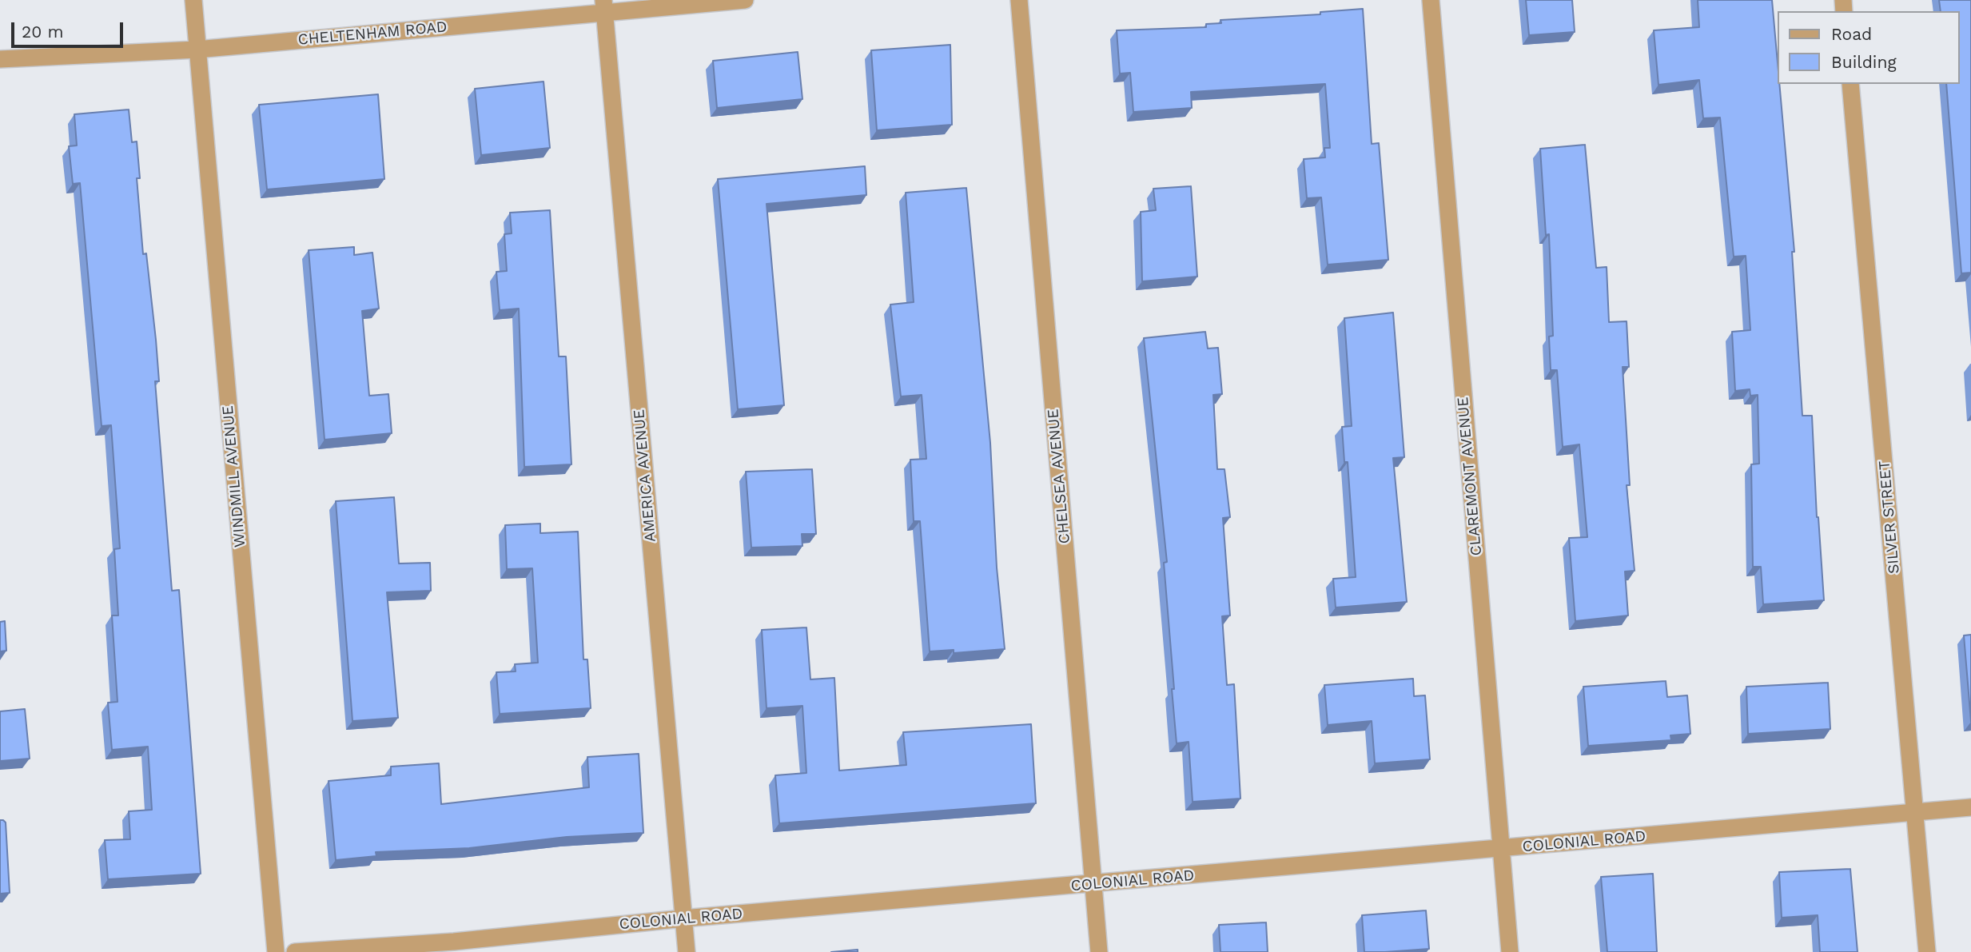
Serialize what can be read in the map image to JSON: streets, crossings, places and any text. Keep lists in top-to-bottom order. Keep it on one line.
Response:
{"streets":{"street":["CHELTENHAM ROAD","AMERICA AVENUE","WINDMILL AVENUE","CHELSEA AVENUE","CLAREMONT AVENUE","SILVER STREET","COLONIAL ROAD"]},"crossings":[["CHELTENHAM ROAD","AMERICA AVENUE"],["CHELTENHAM ROAD","WINDMILL AVENUE"],["AMERICA AVENUE","COLONIAL ROAD"],["CHELSEA AVENUE","COLONIAL ROAD"],["CLAREMONT AVENUE","COLONIAL ROAD"],["SILVER STREET","COLONIAL ROAD"]],"legend":["Road","Building"],"scale_bar":"20 m"}
